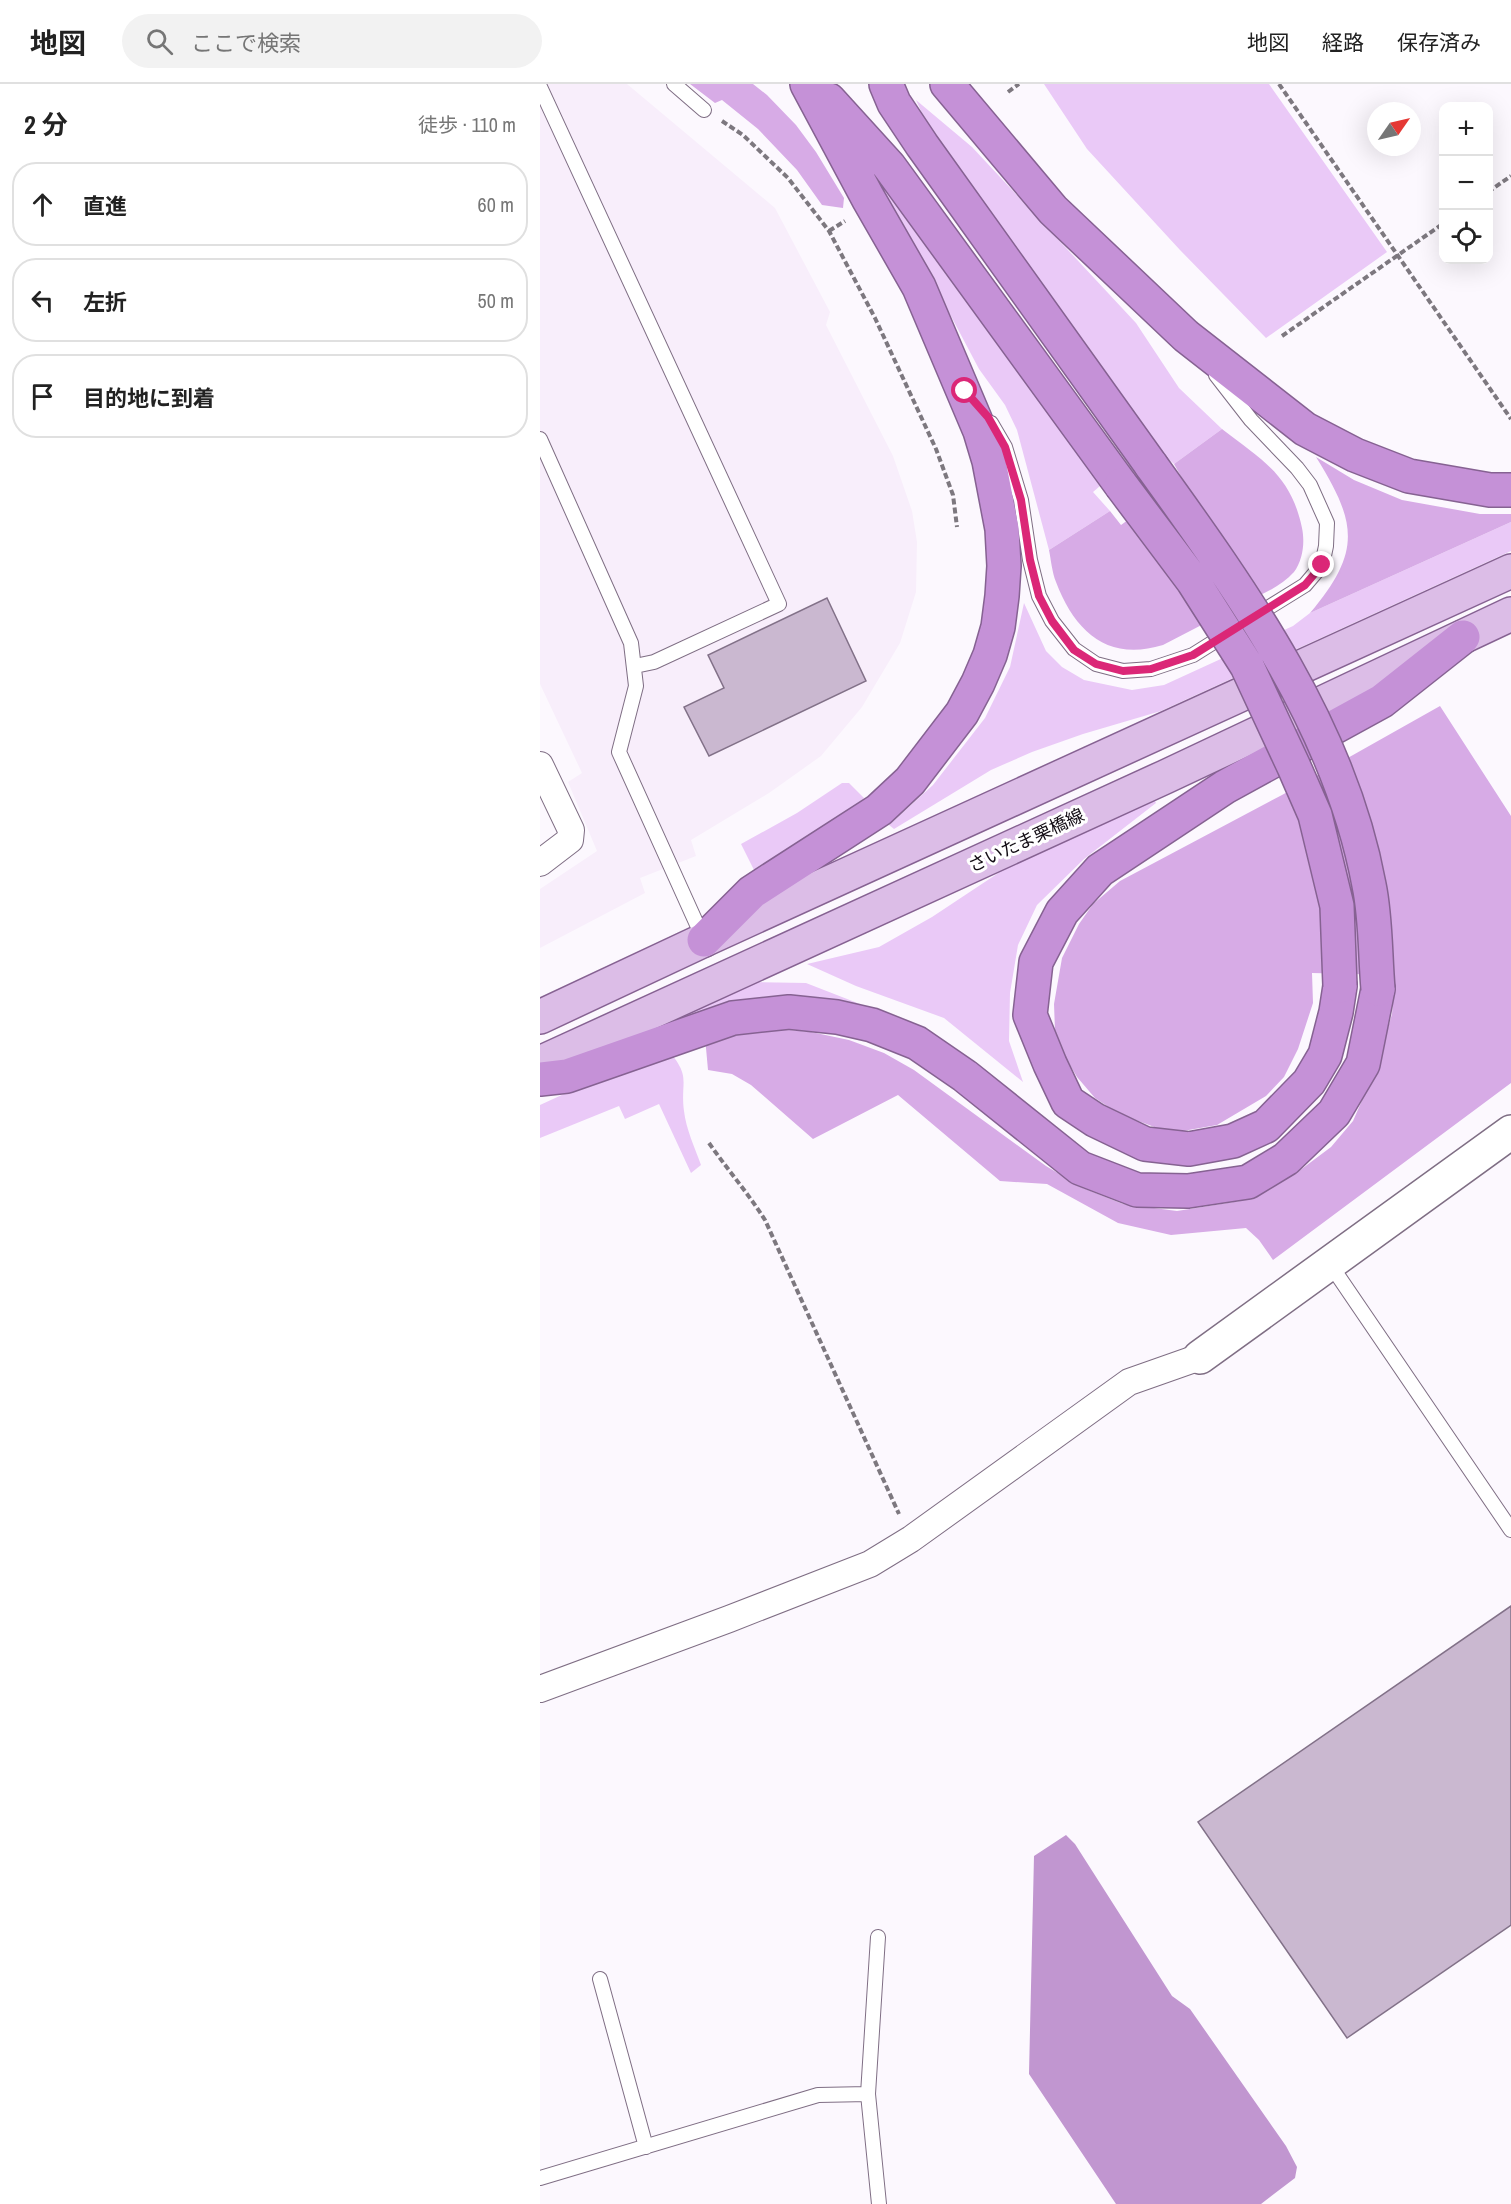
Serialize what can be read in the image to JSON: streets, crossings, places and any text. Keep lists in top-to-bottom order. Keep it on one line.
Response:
{"streets":{"main road":["さいたま栗橋線"]},"north":"top right","page":{"header":"地図","search":"ここで検索","nav":["地図","経路","保存済み"],"heading":["2 分","徒歩 · 110 m"],"map_buttons":["+","−"],"list":[["直進","60 m"],["左折","50 m"],"目的地に到着"]}}
